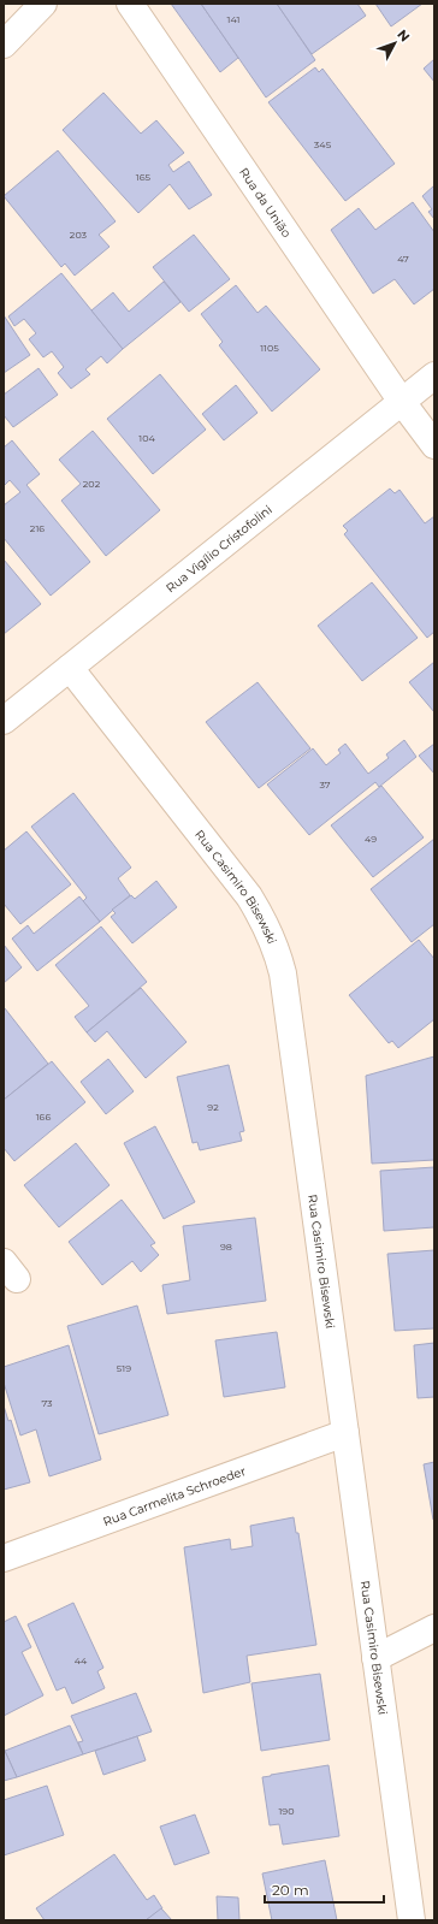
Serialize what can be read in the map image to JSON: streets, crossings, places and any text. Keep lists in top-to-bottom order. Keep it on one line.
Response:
{"streets":{"street":["Rua da União","Rua Vigílio Cristofolini","Rua Casimiro Bisewski","Rua Carmelita Schroeder"]},"crossings":[["Rua da União","Rua Vigílio Cristofolini"],["Rua Vigílio Cristofolini","Rua Casimiro Bisewski"],["Rua Casimiro Bisewski","Rua Carmelita Schroeder"]],"house_numbers":["141","345","165","203","47","1105","104","202","216","37","49","92","166","98","519","73","44","190"],"scale_bar":"20 m","north":"top right"}
